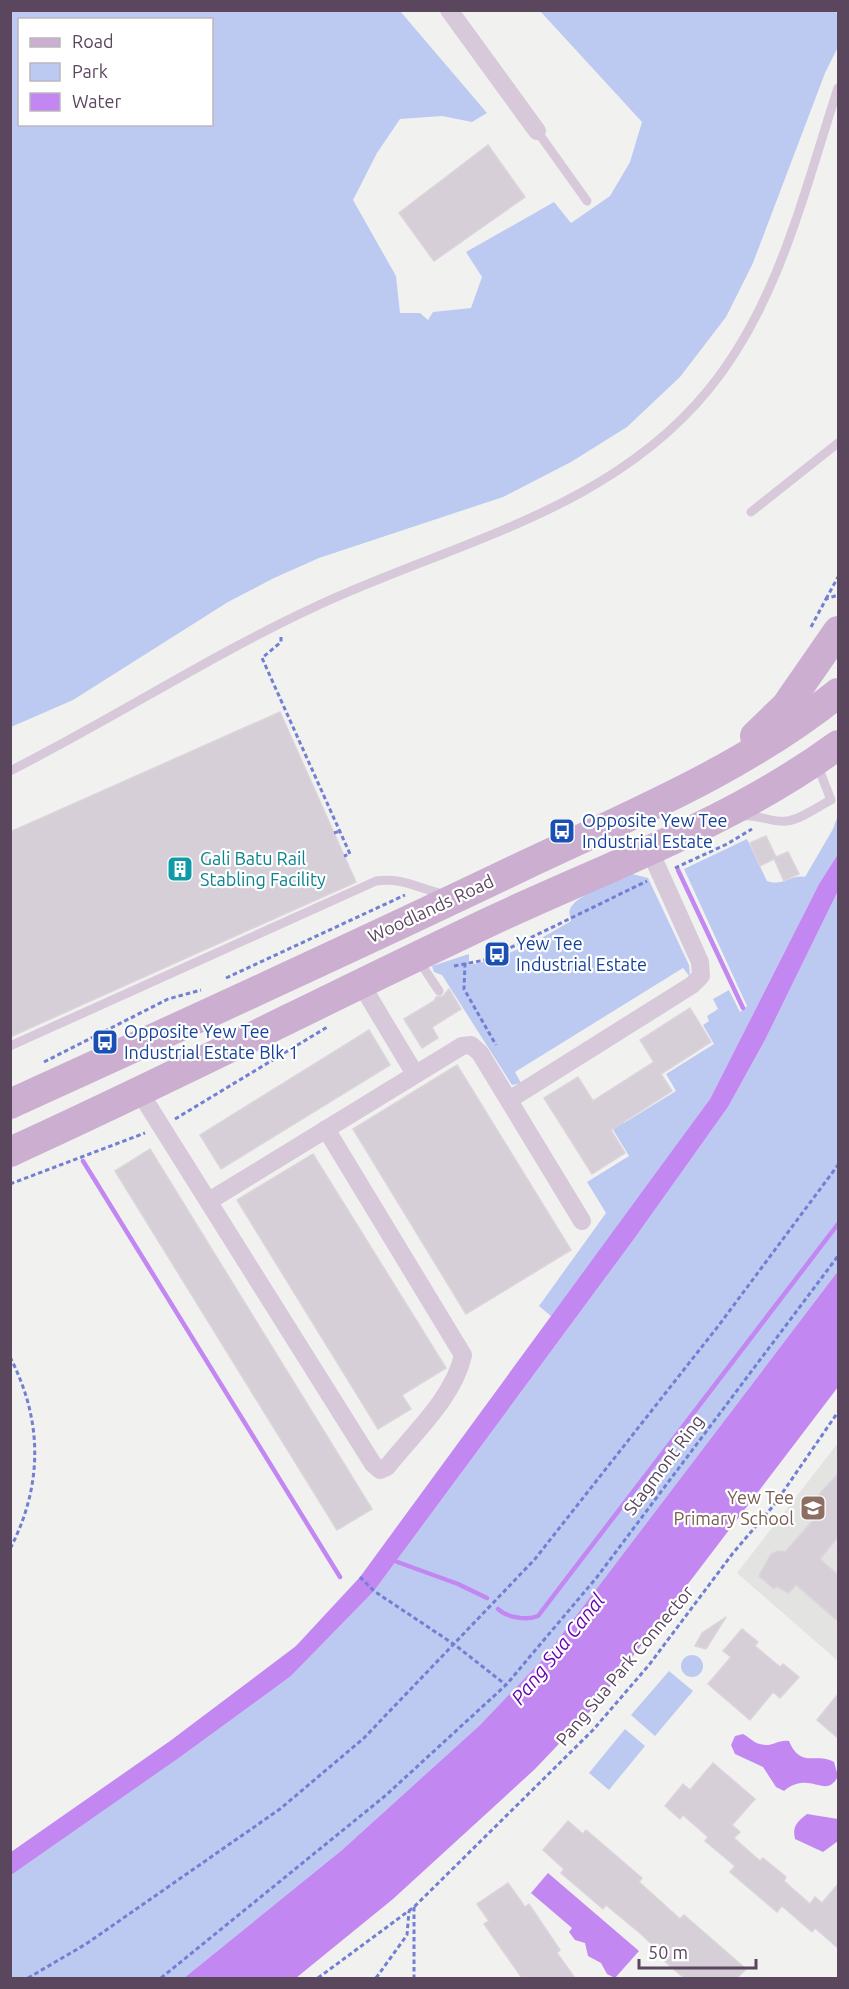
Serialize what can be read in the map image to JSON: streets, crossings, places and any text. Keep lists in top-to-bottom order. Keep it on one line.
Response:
{"streets":{"main road":["Woodlands Road"],"path":["Stagmont Ring","Pang Sua Park Connector"]},"water":["Pang Sua Canal"],"places":{"bus stop":["Opposite Yew Tee Industrial Estate","Yew Tee Industrial Estate","Opposite Yew Tee Industrial Estate Blk 1"],"building":["Gali Batu Rail Stabling Facility"],"school or university":["Yew Tee Primary School"]},"legend":["Road","Park","Water"],"scale_bar":"50 m"}
